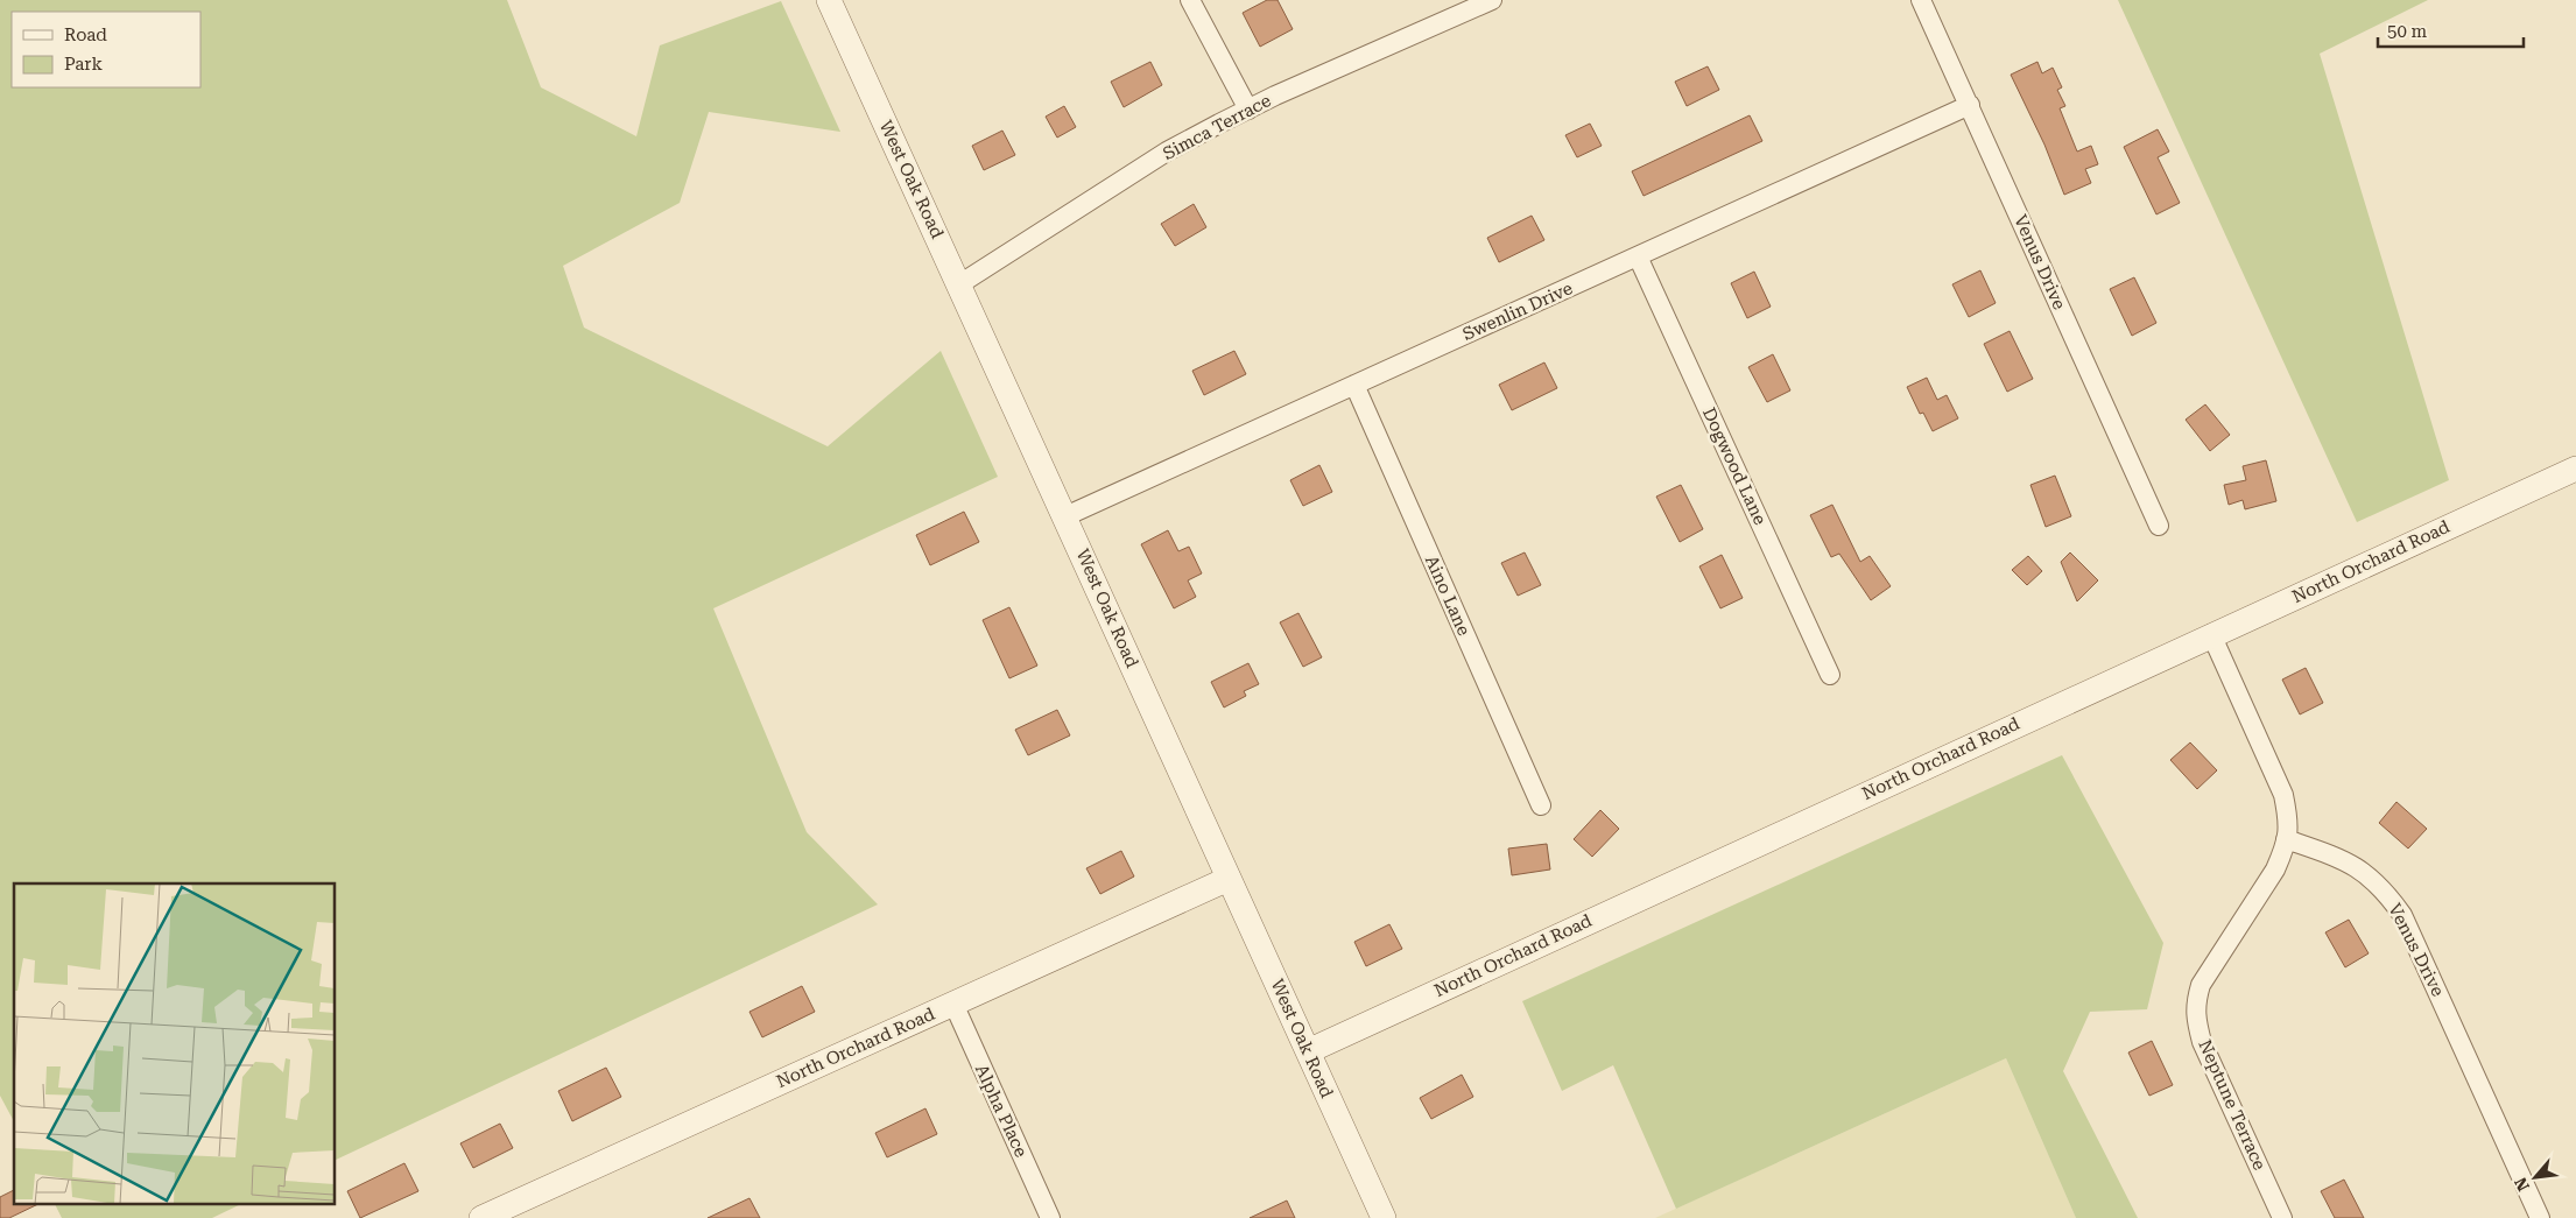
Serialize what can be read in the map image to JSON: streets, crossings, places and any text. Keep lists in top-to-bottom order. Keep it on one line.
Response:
{"streets":{"street":["Simca Terrace","West Oak Road","Venus Drive","Swenlin Drive","Dogwood Lane","North Orchard Road","Aino Lane","Neptune Terrace","Alpha Place"]},"crossings":[["Simca Terrace","West Oak Road"],["West Oak Road","Swenlin Drive"],["West Oak Road","North Orchard Road"],["Venus Drive","Swenlin Drive"],["Venus Drive","Neptune Terrace"],["Swenlin Drive","Dogwood Lane"],["Swenlin Drive","Aino Lane"],["North Orchard Road","Alpha Place"]],"legend":["Road","Park"],"scale_bar":"50 m","north":"bottom left"}
